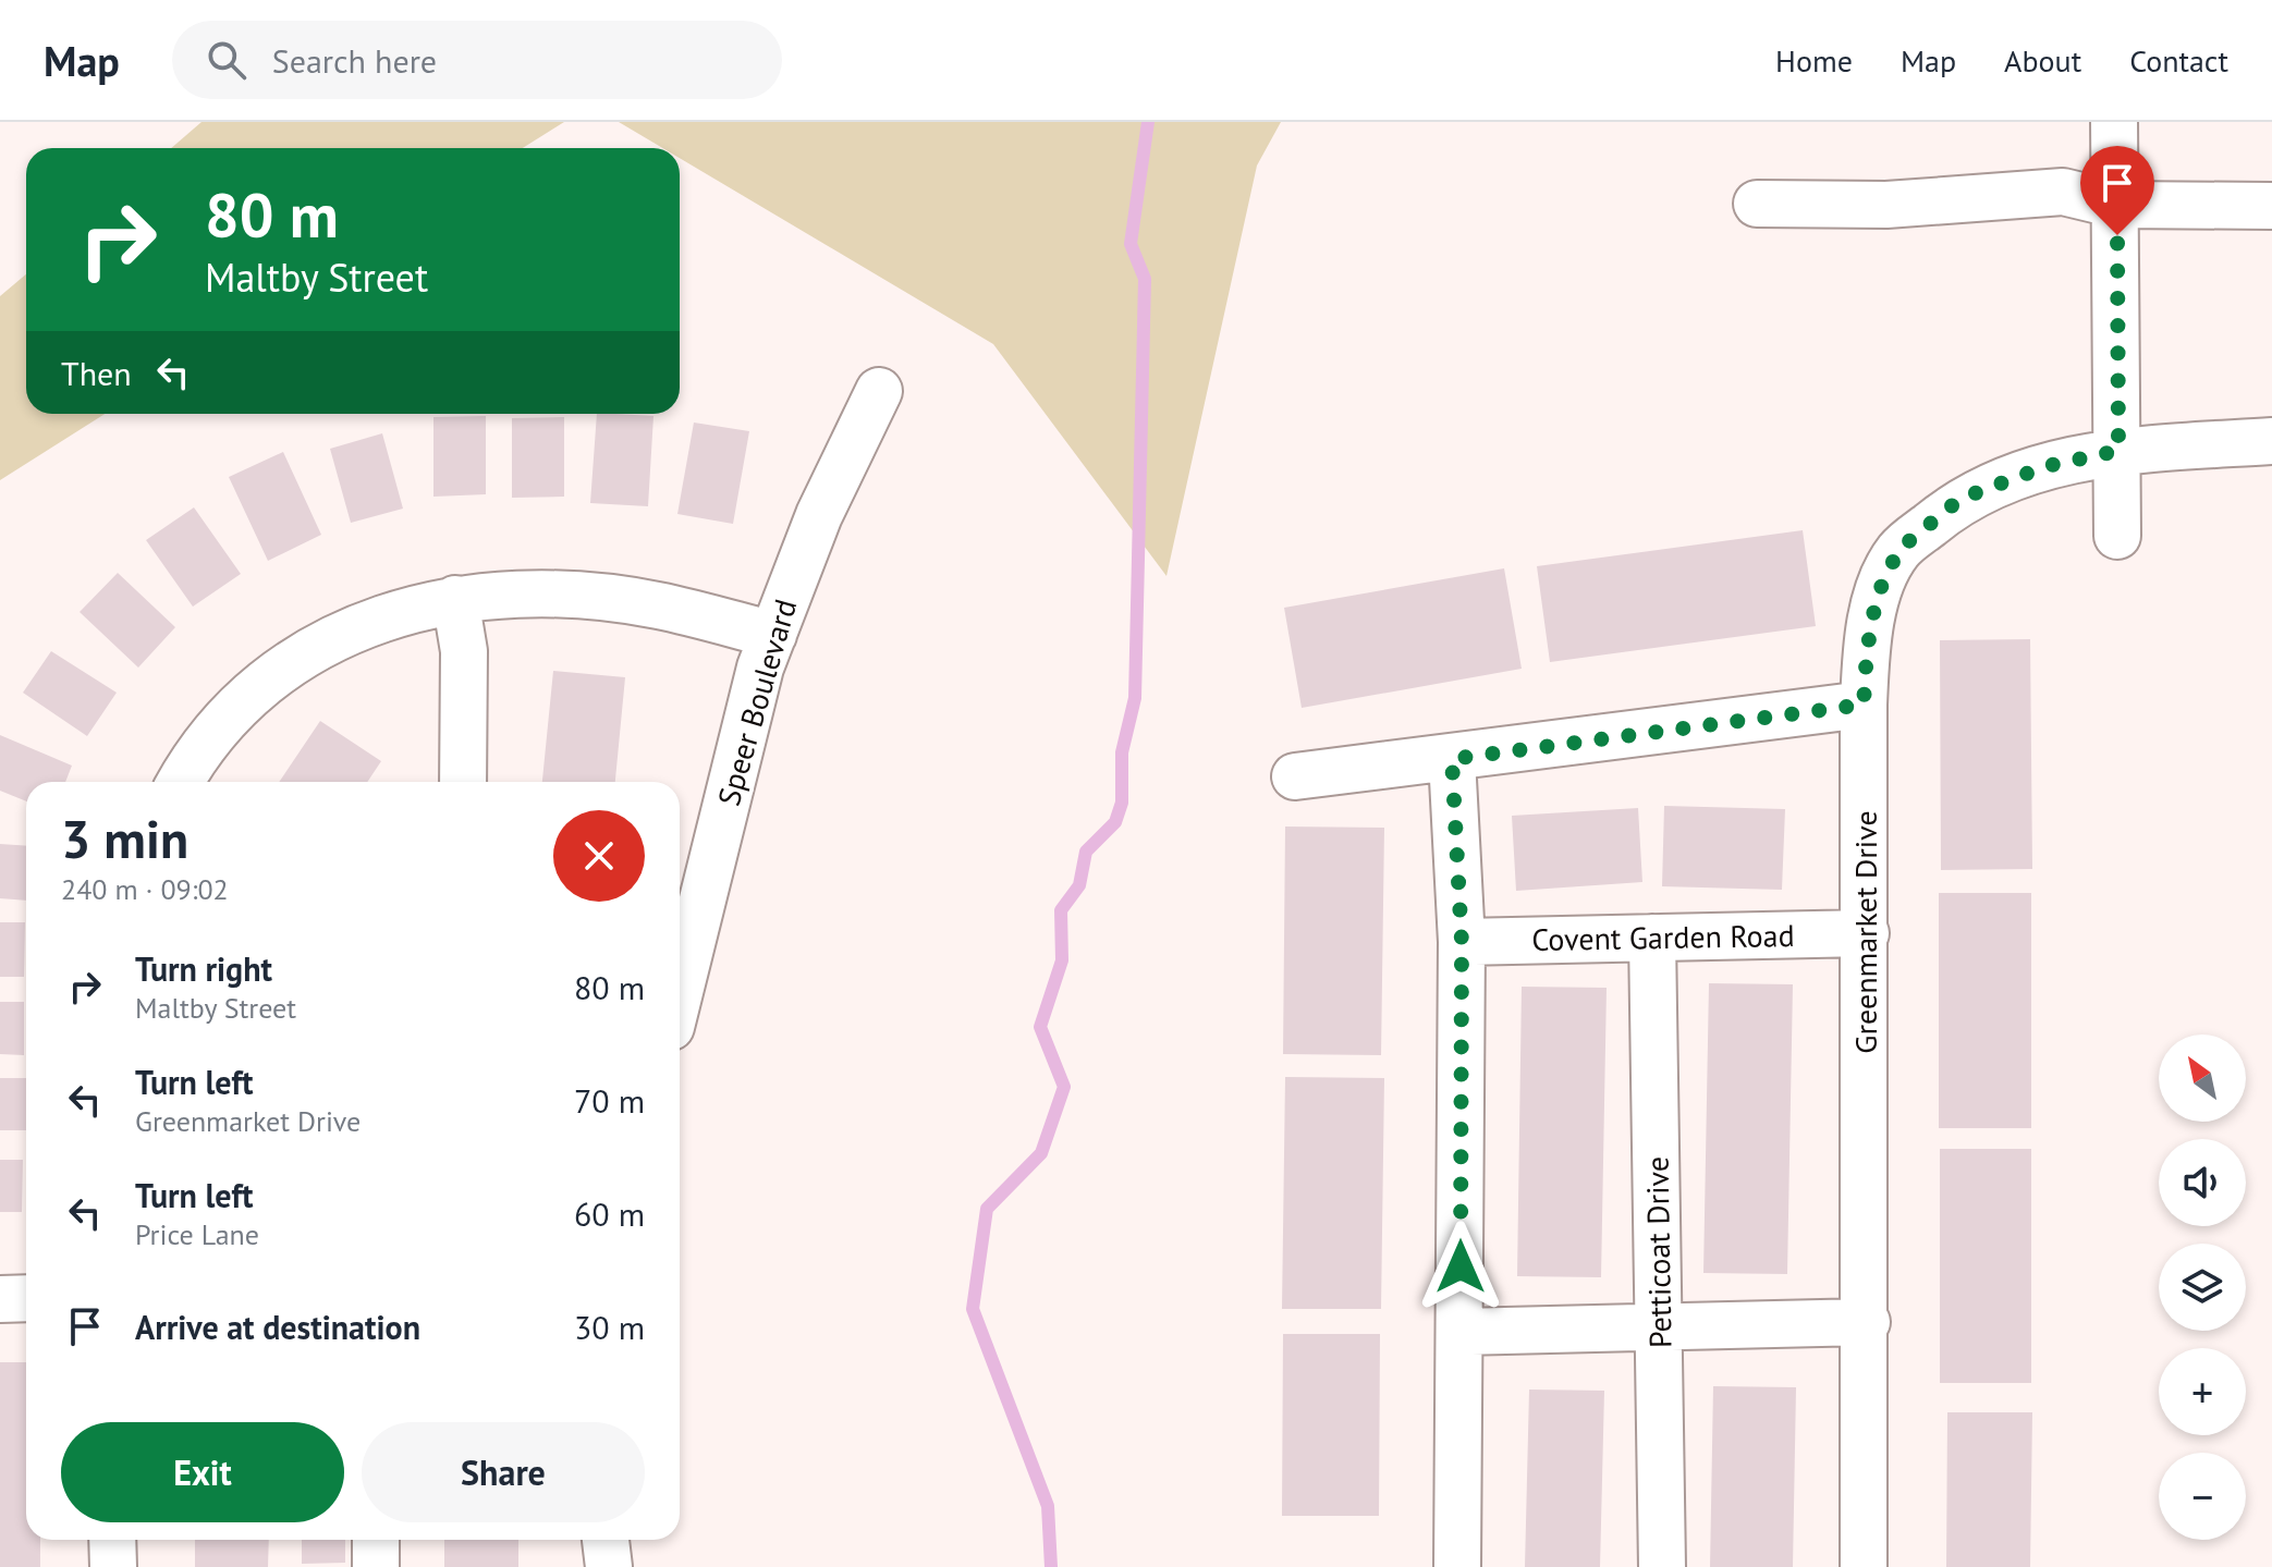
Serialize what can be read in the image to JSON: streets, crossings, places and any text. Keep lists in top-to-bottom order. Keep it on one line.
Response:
{"streets":{"street":["Speer Boulevard","Greenmarket Drive","Covent Garden Road","Petticoat Drive"]},"crossings":[["Greenmarket Drive","Covent Garden Road"],["Covent Garden Road","Petticoat Drive"]],"north":"top left","page":{"header":"Map","search":"Search here","nav":["Home","Map","About","Contact"],"turn":["80 m","Maltby Street"],"then":"Then","heading":["3 min","240 m · 09:02"],"list":[{"name":"Turn right","note":"Maltby Street","value":"80 m"},{"name":"Turn left","note":"Greenmarket Drive","value":"70 m"},{"name":"Turn left","note":"Price Lane","value":"60 m"},{"name":"Arrive at destination","value":"30 m"}],"map_buttons":["+","−"],"buttons":["Exit","Share"]}}
